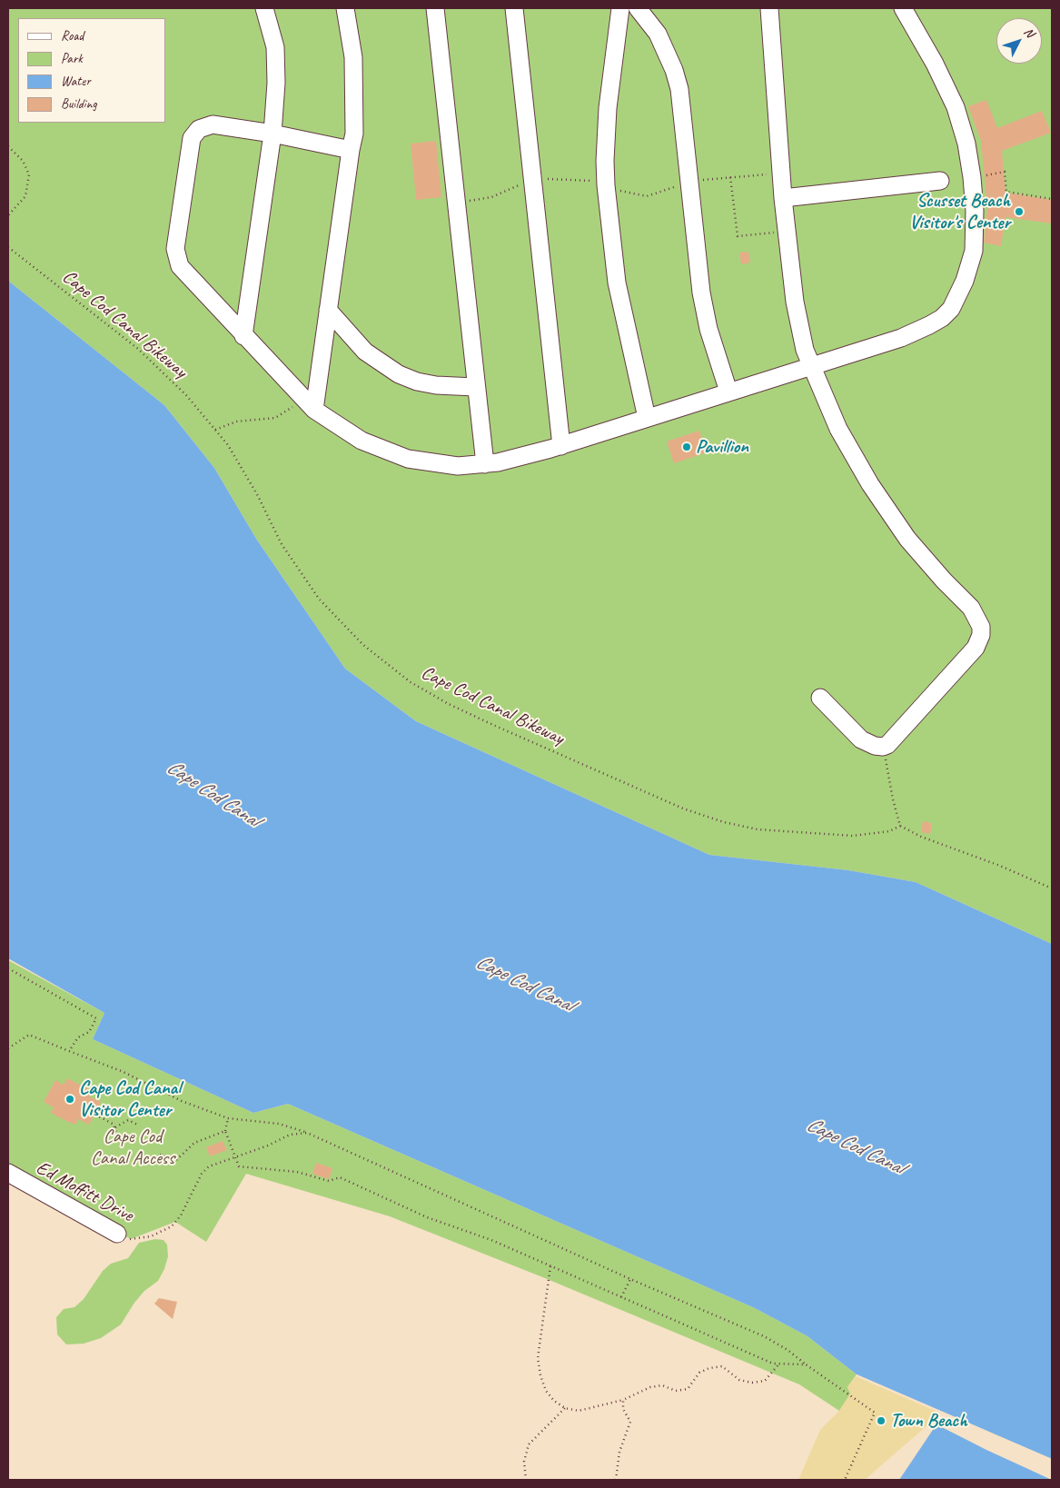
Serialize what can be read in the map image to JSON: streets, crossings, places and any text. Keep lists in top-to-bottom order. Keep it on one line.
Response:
{"streets":{"street":["Ed Moffitt Drive"],"path":["Cape Cod Canal Bikeway"]},"water":["Cape Cod Canal"],"parks":["Cape Cod Canal Access"],"places":["Scusset Beach Visitor's Center","Pavillion","Cape Cod Canal Visitor Center","Town Beach"],"legend":["Road","Park","Water","Building"],"north":"top right"}
